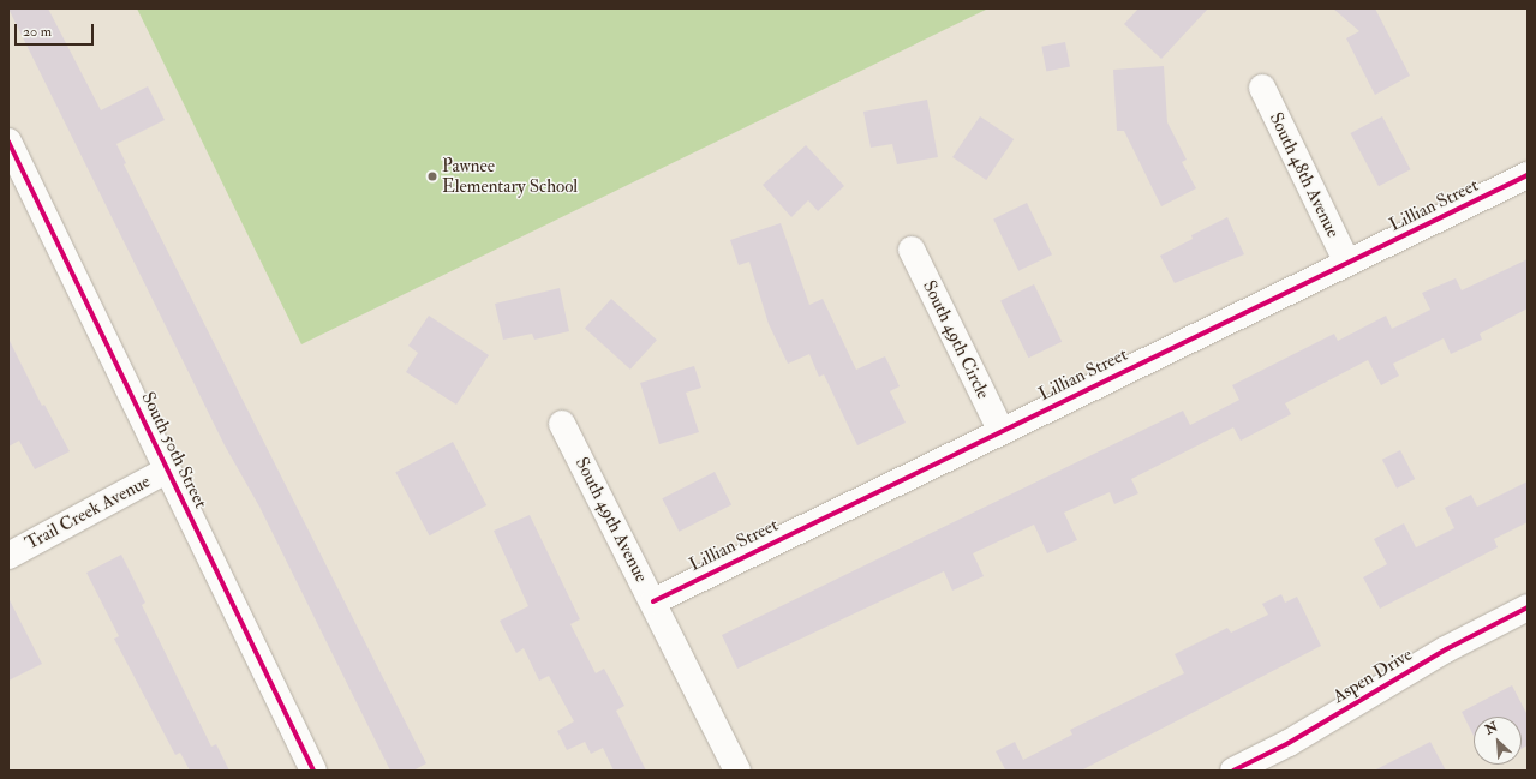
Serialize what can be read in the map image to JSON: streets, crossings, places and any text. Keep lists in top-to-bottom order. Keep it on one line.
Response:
{"streets":{"street":["South 48th Avenue","Lillian Street","South 49th Circle","South 50th Street","Trail Creek Avenue","South 49th Avenue","Aspen Drive"]},"crossings":[["South 48th Avenue","Lillian Street"],["Lillian Street","South 49th Circle"],["Lillian Street","South 49th Avenue"],["South 50th Street","Trail Creek Avenue"]],"places":["Pawnee Elementary School"],"scale_bar":"20 m","north":"top left"}
